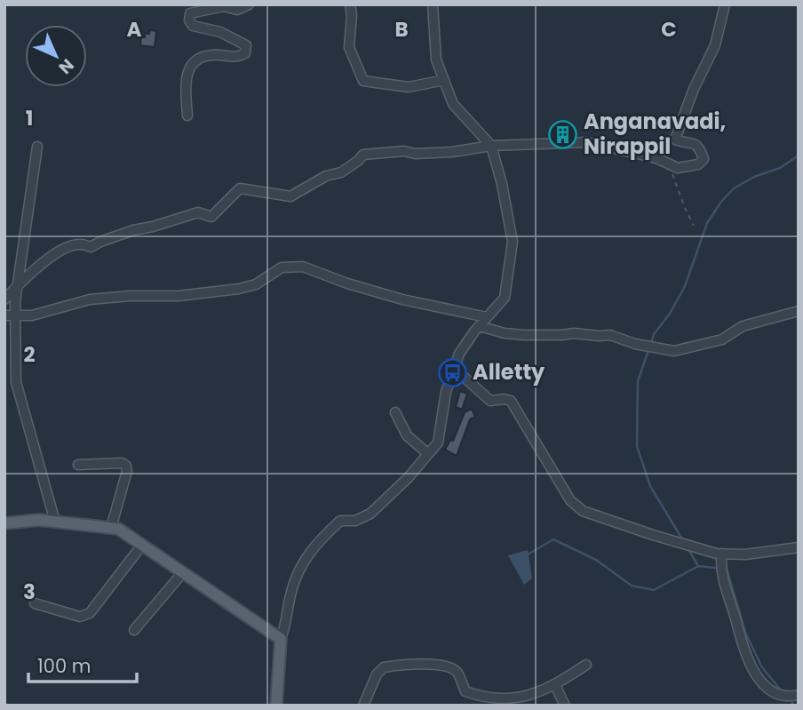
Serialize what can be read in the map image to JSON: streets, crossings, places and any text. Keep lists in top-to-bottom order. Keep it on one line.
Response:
{"places":{"building":["Anganavadi, Nirappil"],"bus stop":["Alletty"]},"scale_bar":"100 m","north":"bottom right","grid":{"columns":["A","B","C"],"rows":["1","2","3"]}}
